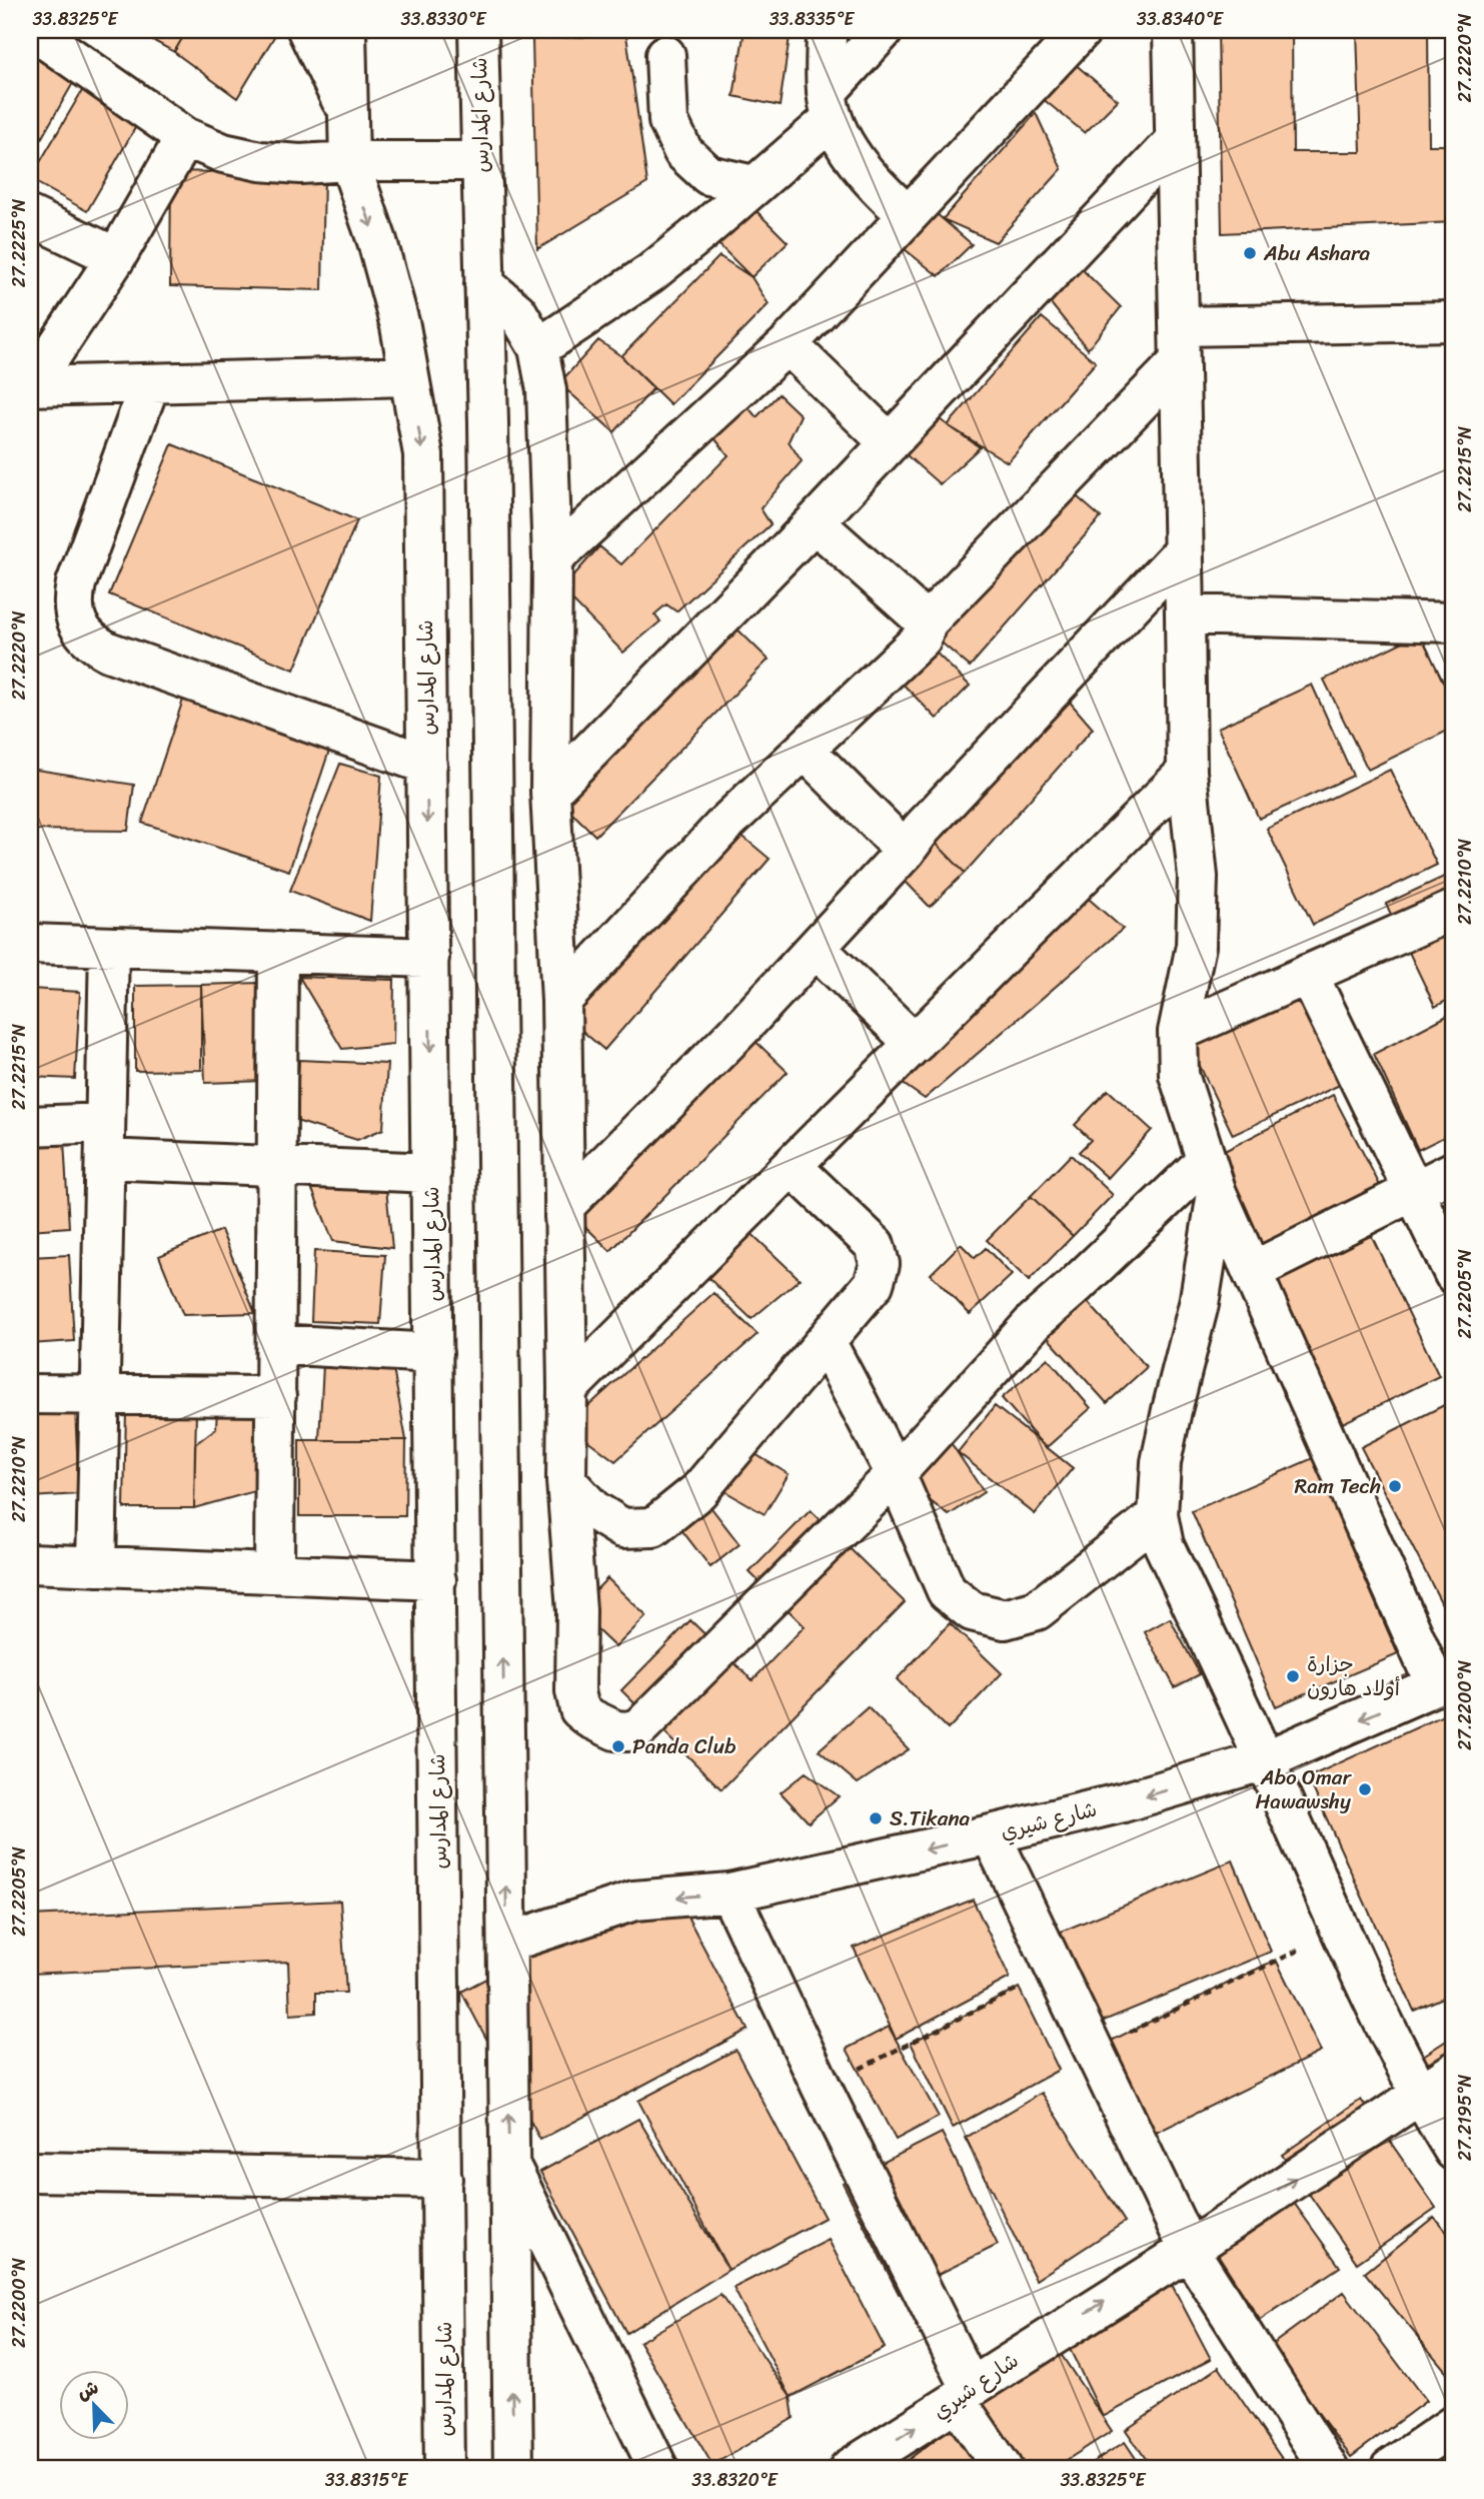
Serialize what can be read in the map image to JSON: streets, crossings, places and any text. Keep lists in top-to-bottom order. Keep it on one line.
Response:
{"streets":{"street":["شارع المدارس","شارع شيري"]},"crossings":[["شارع المدارس","شارع شيري"]],"places":["Abu Ashara","Ram Tech","جزارة أولاد هارون","Panda Club","Abo Omar Hawawshy","S.Tikana"],"north":"top left","coordinates":["33.8325°E","33.8330°E","33.8335°E","33.8340°E","27.2220°N","27.2225°N","27.2215°N","27.2210°N","27.2205°N","27.2200°N","27.2195°N","33.8315°E","33.8320°E"]}
